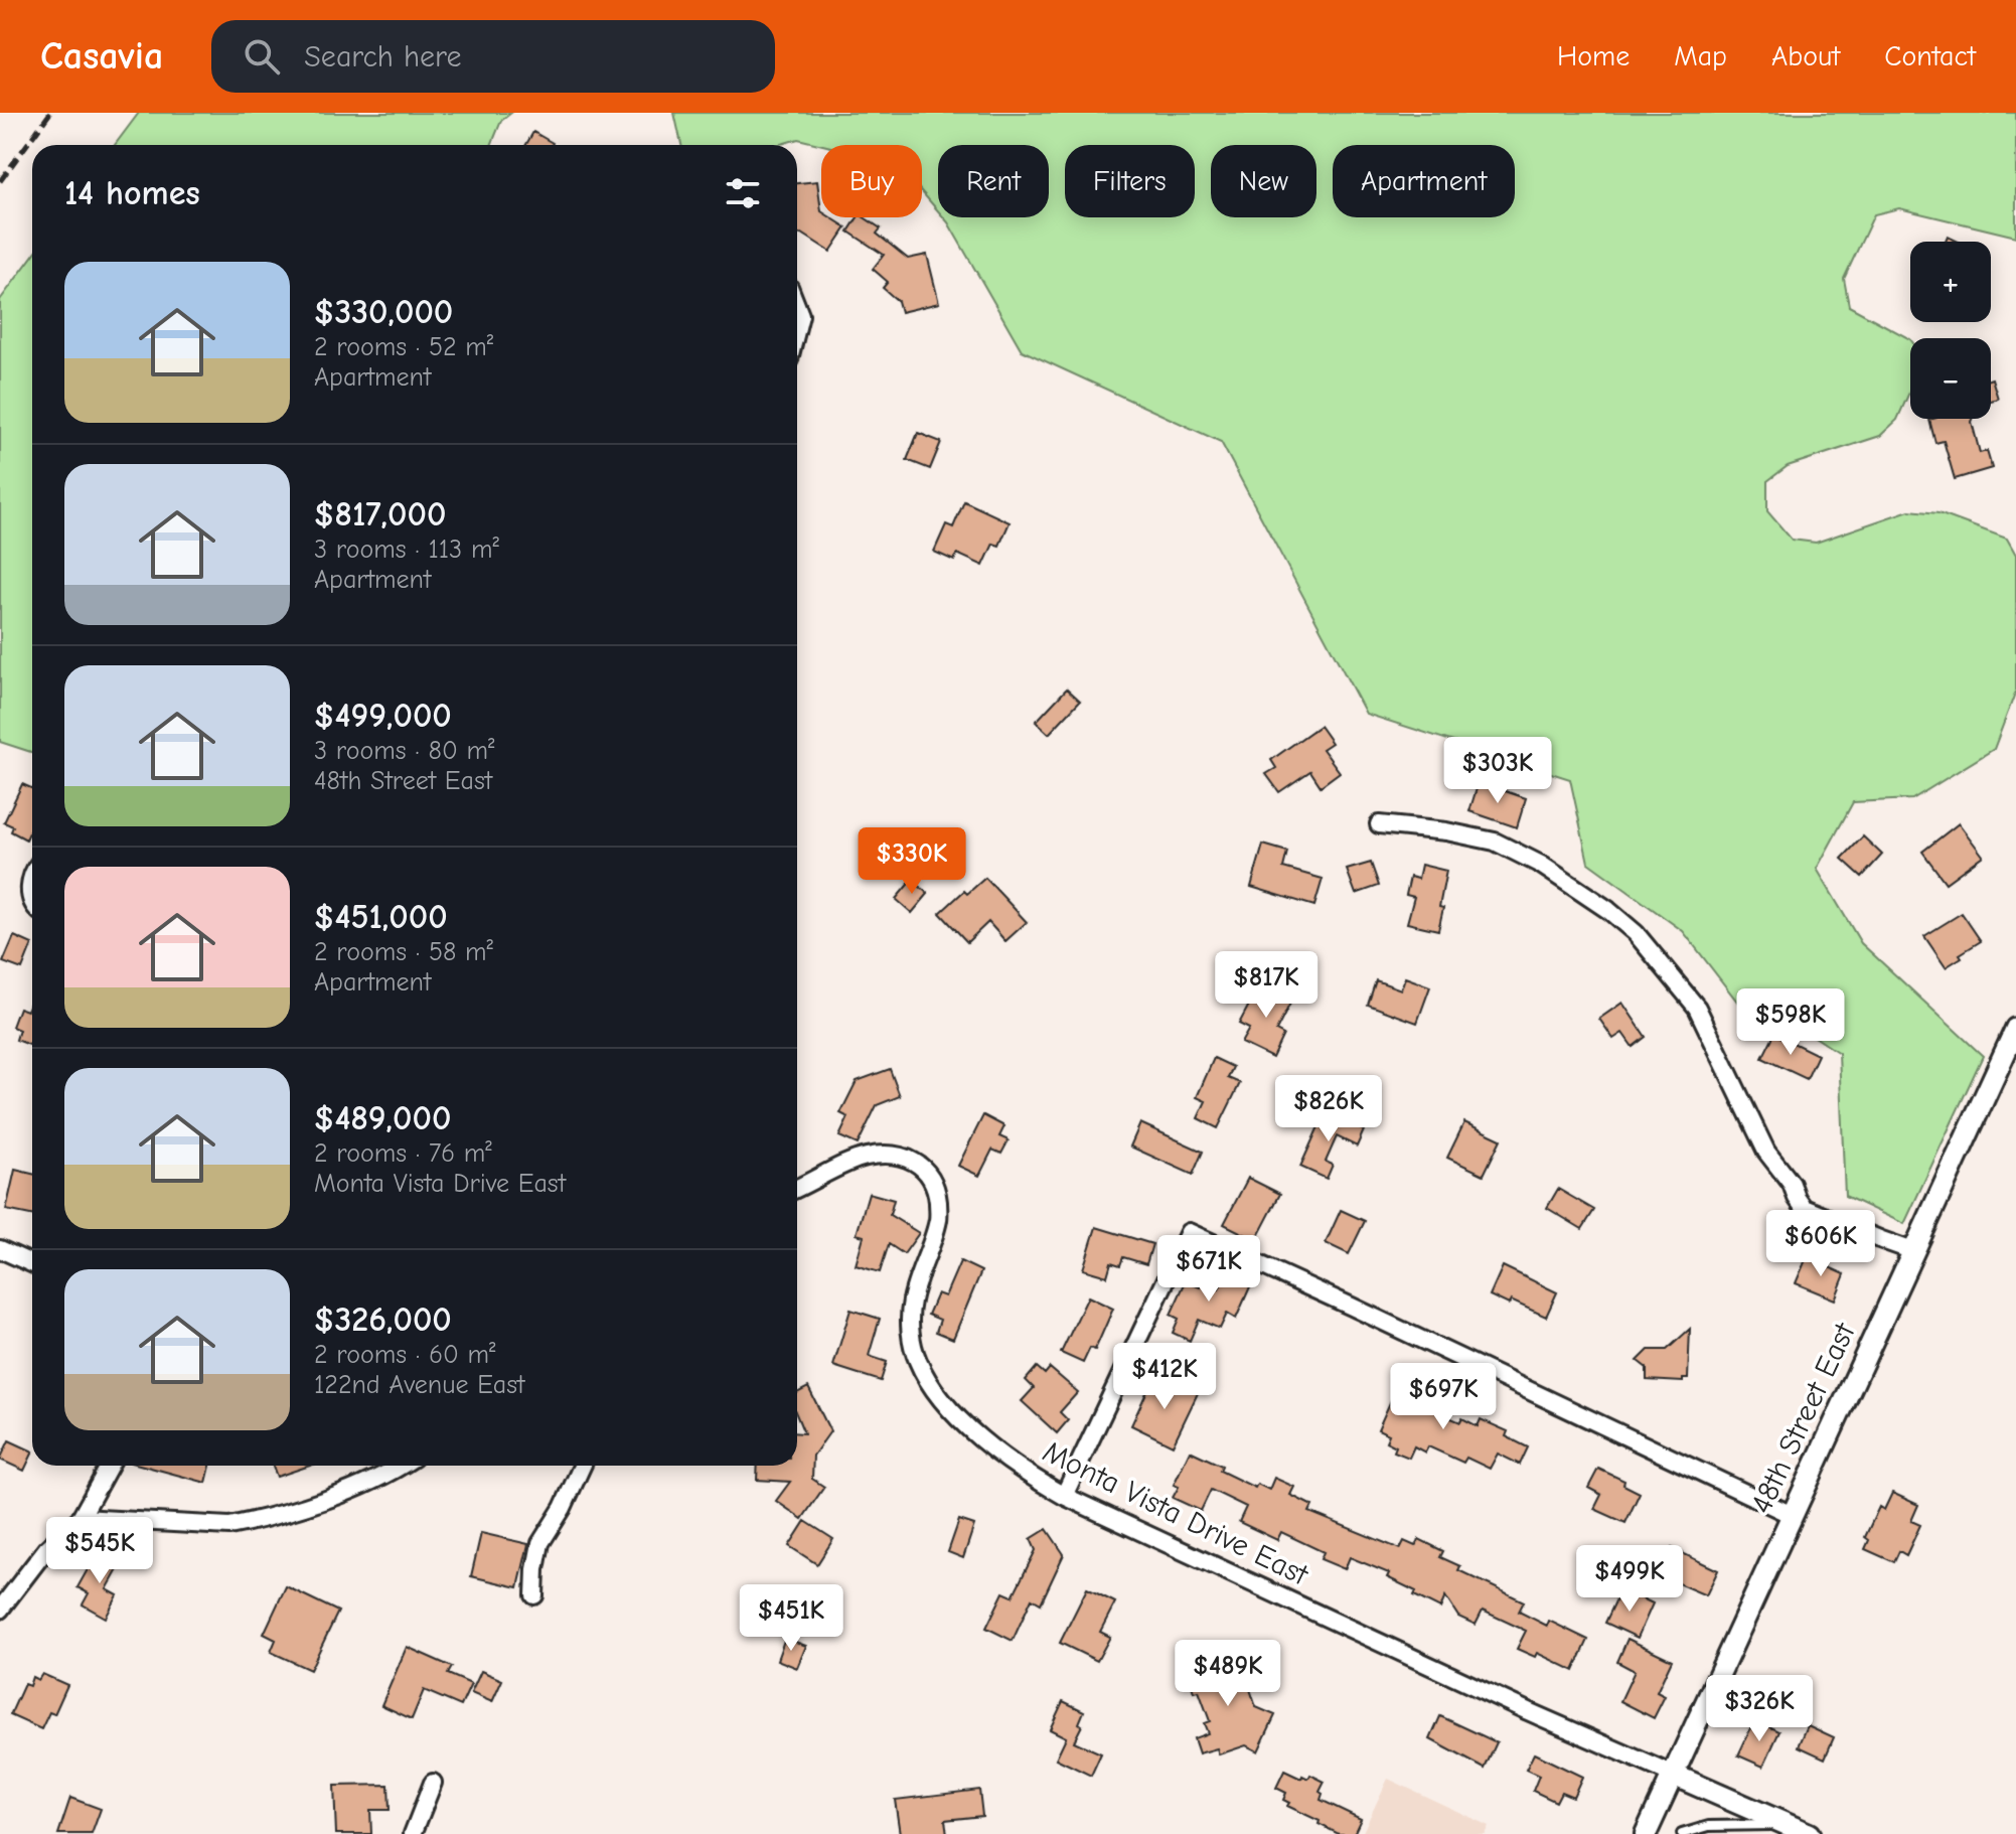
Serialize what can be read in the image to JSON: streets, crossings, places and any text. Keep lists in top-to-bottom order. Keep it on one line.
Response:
{"streets":{"street":["48th Street East","Monta Vista Drive East"]},"crossings":[["48th Street East","Monta Vista Drive East"]],"page":{"header":"Casavia","search":"Search here","nav":["Home","Map","About","Contact"],"chip":["Buy","Rent","Filters","New","Apartment"],"heading":"14 homes","map_buttons":["+","−"],"list":[{"name":"$330,000","note":"2 rooms · 52 m² · Apartment"},{"name":"$817,000","note":"3 rooms · 113 m² · Apartment"},{"name":"$499,000","note":"3 rooms · 80 m² · 48th Street East"},{"name":"$451,000","note":"2 rooms · 58 m² · Apartment"},{"name":"$489,000","note":"2 rooms · 76 m² · Monta Vista Drive East"},{"name":"$326,000","note":"2 rooms · 60 m² · 122nd Avenue East"}],"price":["$303K","$330K","$817K","$598K","$826K","$606K","$671K","$412K","$697K","$545K","$499K","$451K","$489K","$326K"]}}
